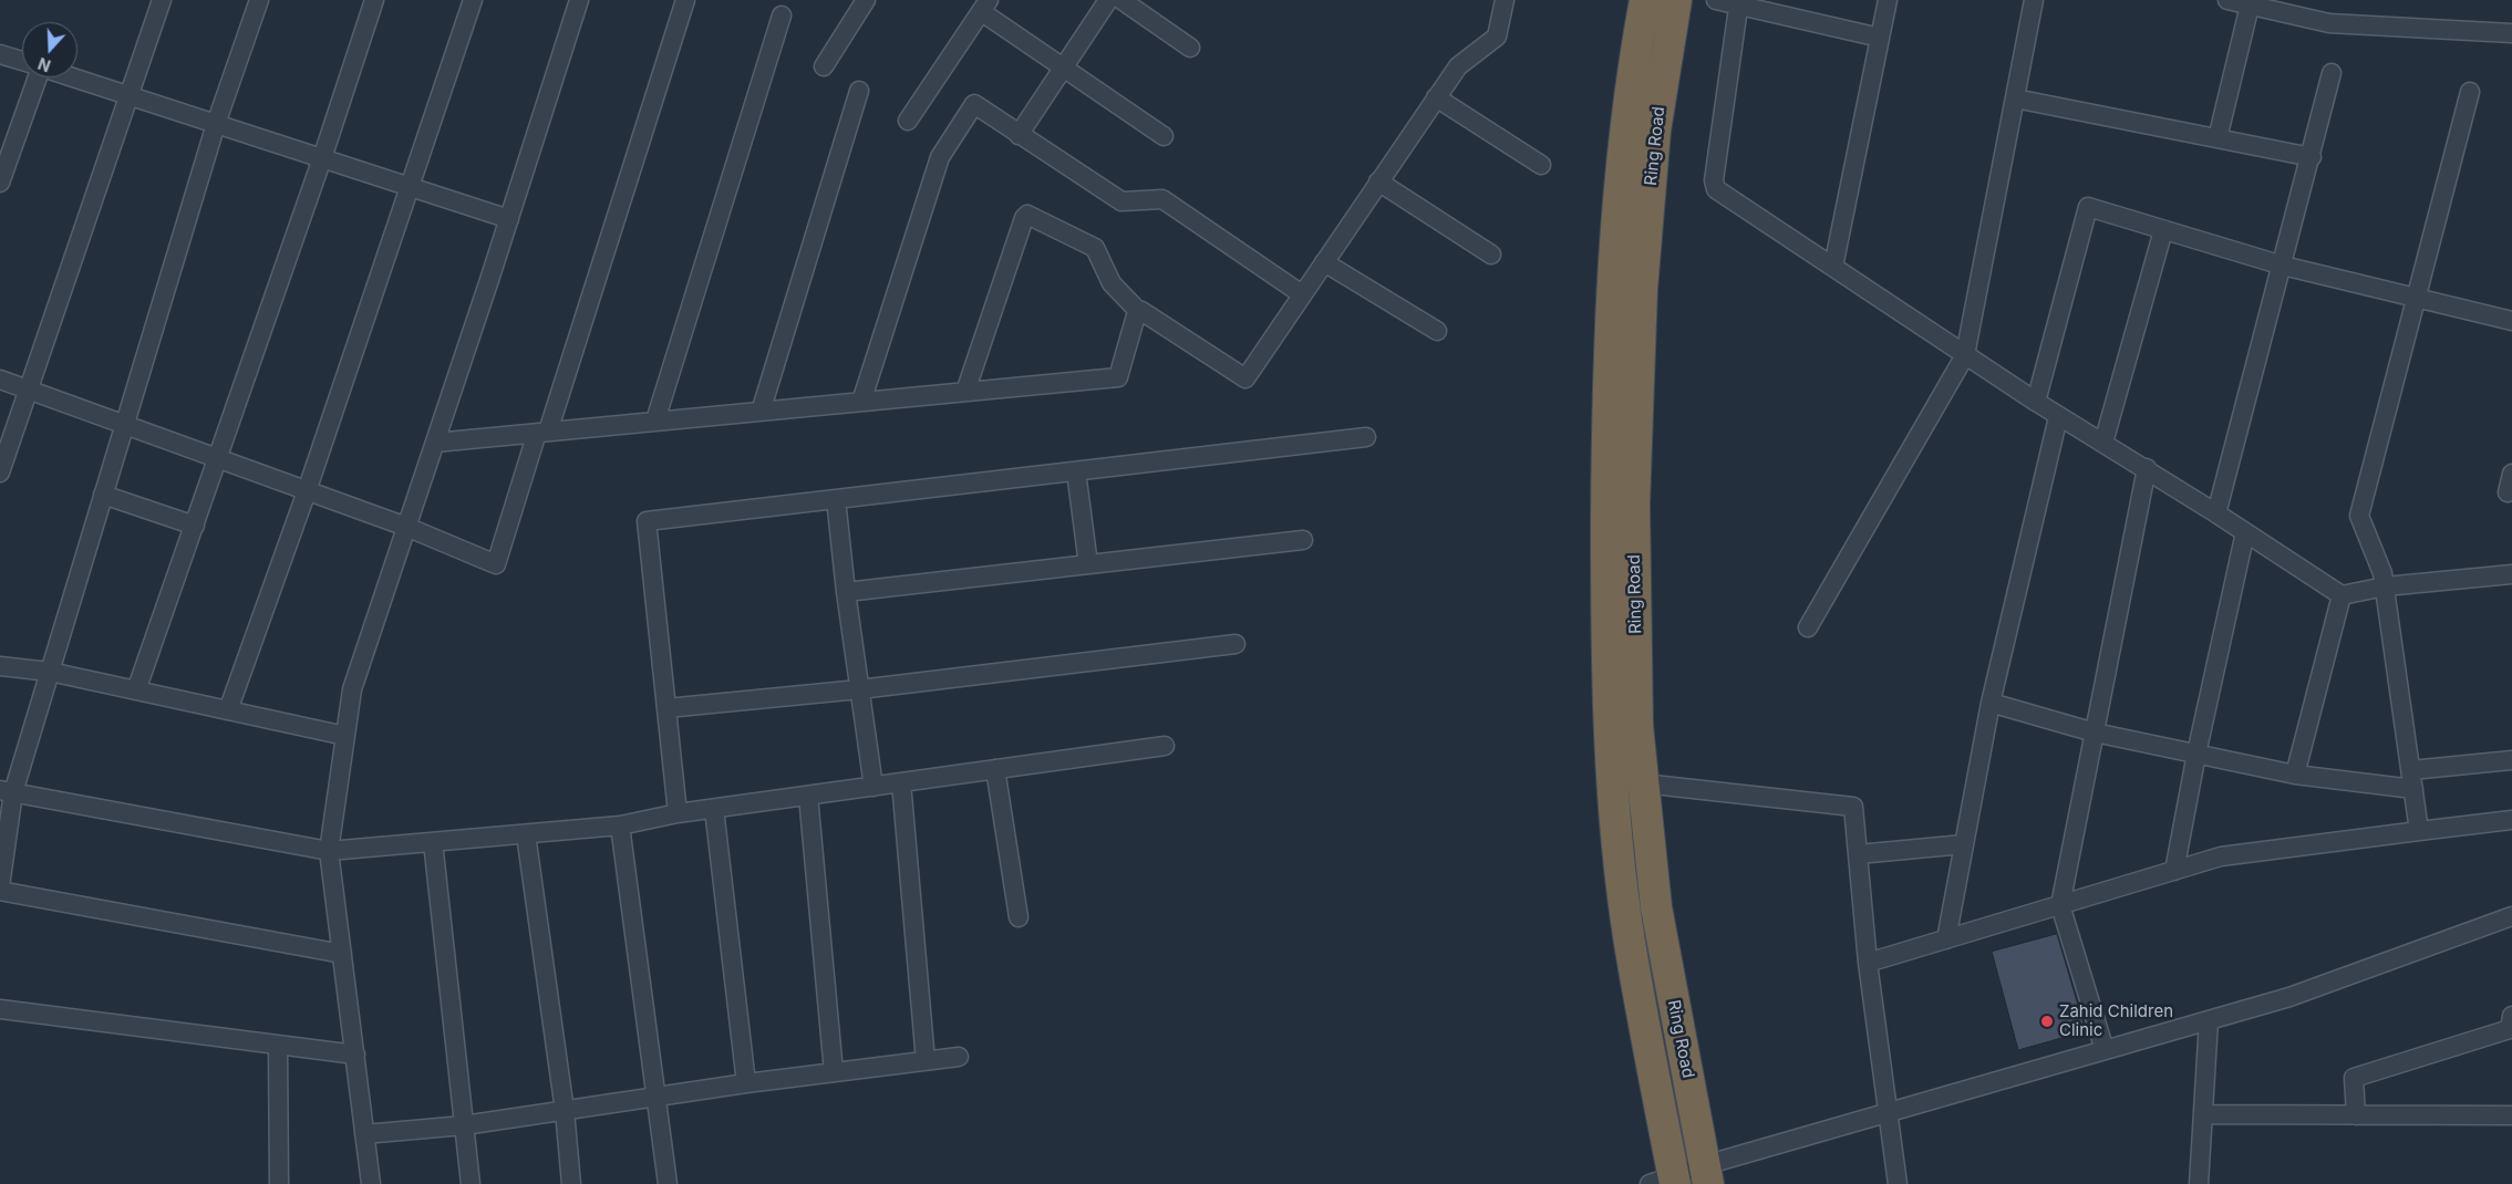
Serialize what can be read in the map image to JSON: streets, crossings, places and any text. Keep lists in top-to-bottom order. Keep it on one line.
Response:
{"streets":{"highway":["Ring Road"]},"places":["Zahid Children Clinic"],"north":"bottom"}
